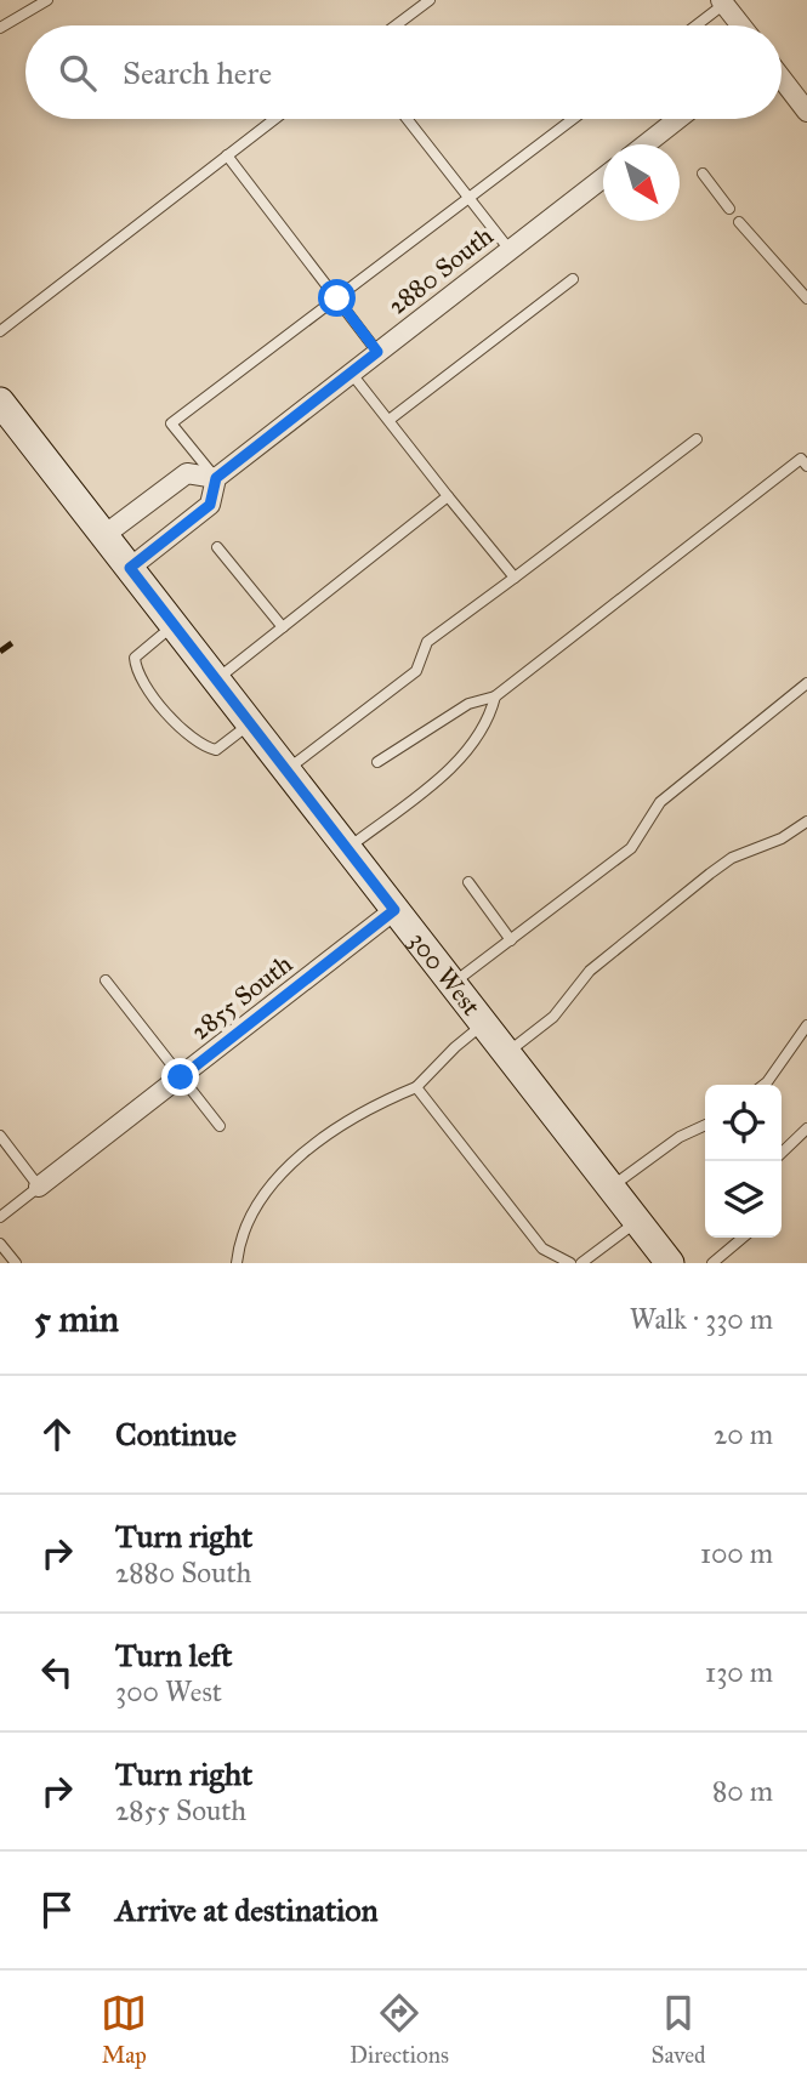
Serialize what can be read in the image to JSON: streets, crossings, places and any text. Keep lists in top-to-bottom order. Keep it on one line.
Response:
{"streets":{"main road":["300 West"],"street":["2880 South","2855 South"]},"crossings":[["2880 South","300 West"],["300 West","2855 South"]],"north":"bottom right","page":{"search":"Search here","heading":["5 min","Walk · 330 m"],"list":[["Continue","20 m"],["Turn right","2880 South","100 m"],["Turn left","300 West","130 m"],["Turn right","2855 South","80 m"],"Arrive at destination"],"nav":["Map","Directions","Saved"]}}
